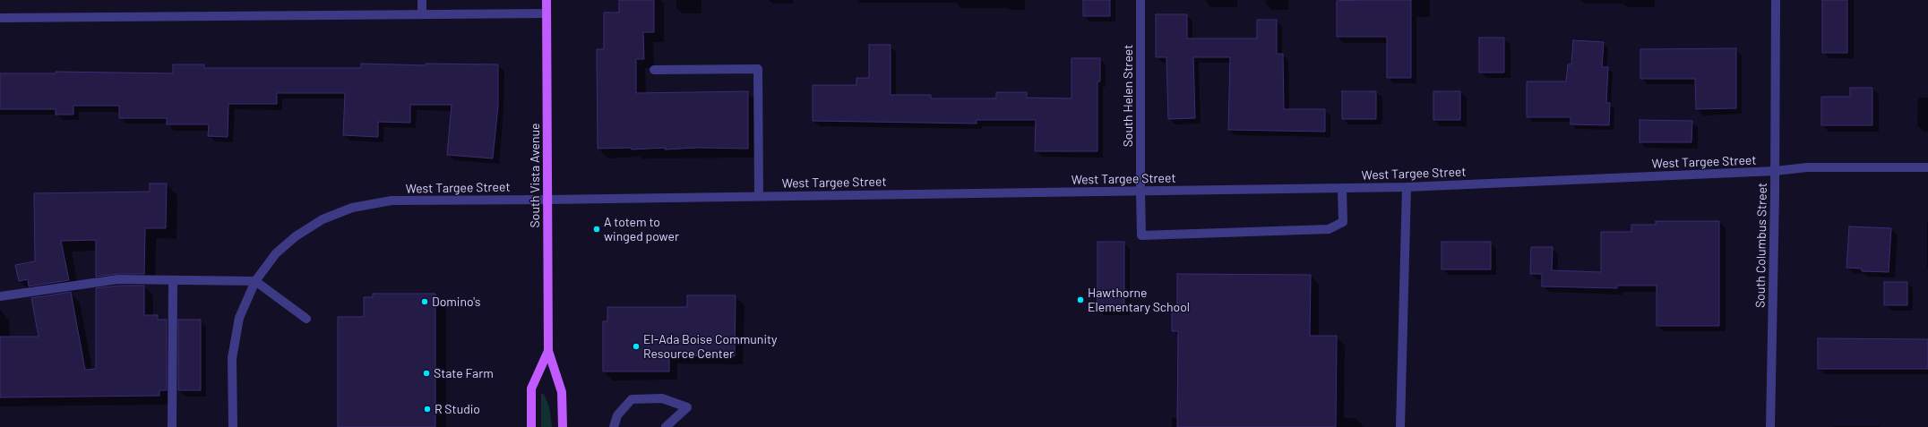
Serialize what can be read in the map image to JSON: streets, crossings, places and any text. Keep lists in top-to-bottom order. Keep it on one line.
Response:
{"streets":{"main road":["South Vista Avenue"],"street":["South Helen Street","West Targee Street","South Columbus Street"]},"crossings":[["South Helen Street","West Targee Street"],["West Targee Street","South Vista Avenue"],["West Targee Street","South Columbus Street"]],"places":["A totem to winged power","Hawthorne Elementary School","Domino's","El-Ada Boise Community Resource Center","State Farm","R Studio"]}
